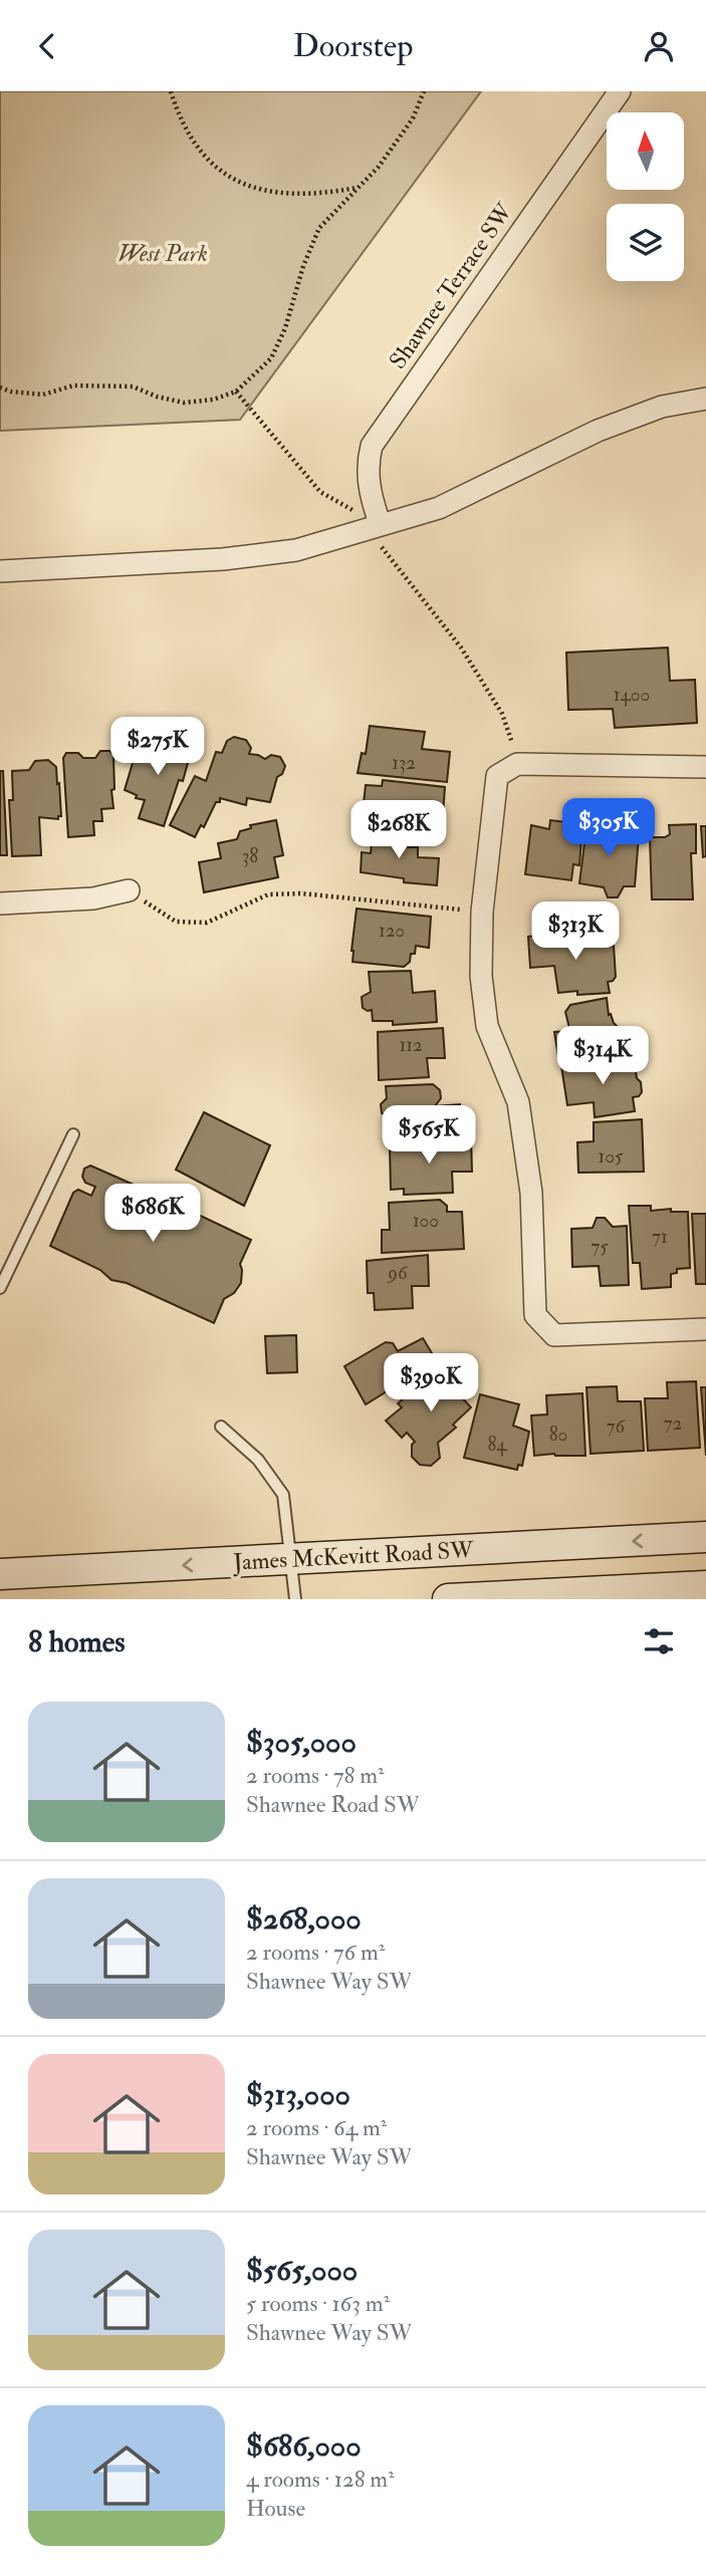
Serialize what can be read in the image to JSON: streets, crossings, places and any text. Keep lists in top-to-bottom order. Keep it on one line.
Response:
{"streets":{"main road":["James McKevitt Road SW"],"street":["Shawnee Terrace SW"]},"parks":["West Park"],"house_numbers":["1400","132","38","120","112","105","100","71","75","96","72","76","80","84"],"north":"top","page":{"header":"Doorstep","price":["$275K","$305K","$268K","$313K","$314K","$565K","$686K","$390K"],"heading":"8 homes","list":[{"name":"$305,000","note":"2 rooms · 78 m² · Shawnee Road SW"},{"name":"$268,000","note":"2 rooms · 76 m² · Shawnee Way SW"},{"name":"$313,000","note":"2 rooms · 64 m² · Shawnee Way SW"},{"name":"$565,000","note":"5 rooms · 163 m² · Shawnee Way SW"},{"name":"$686,000","note":"4 rooms · 128 m² · House"}]}}
